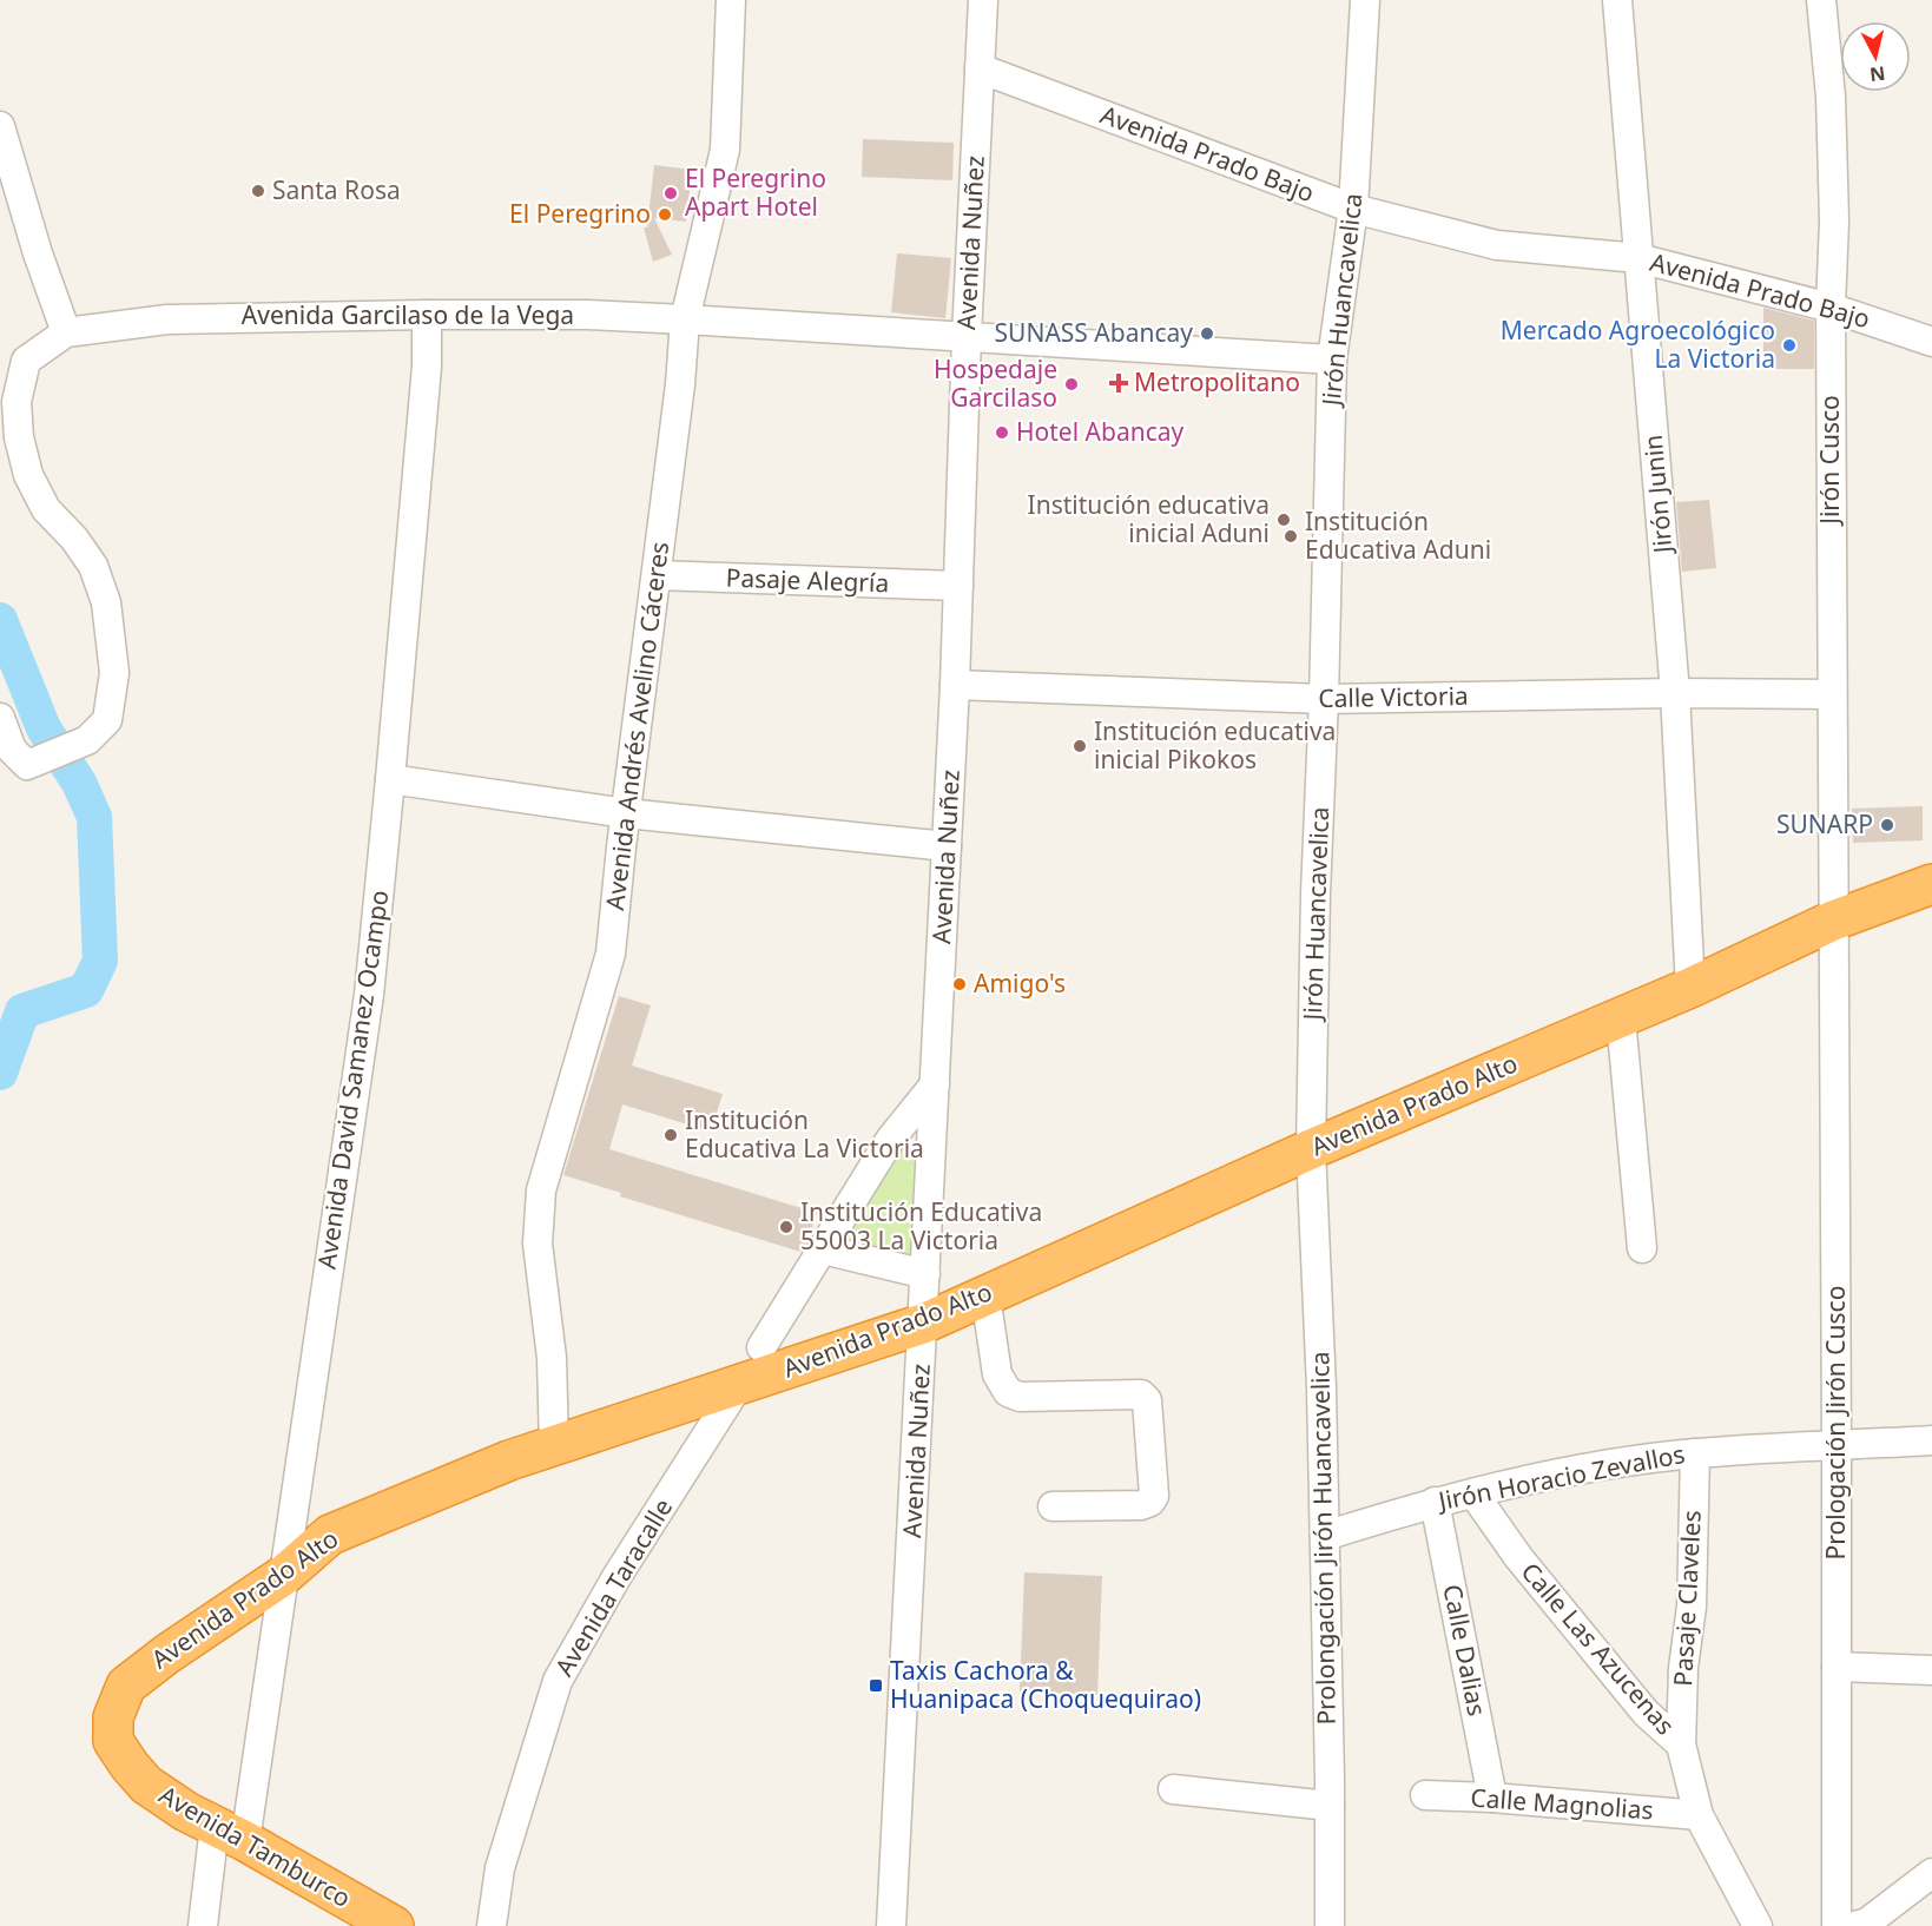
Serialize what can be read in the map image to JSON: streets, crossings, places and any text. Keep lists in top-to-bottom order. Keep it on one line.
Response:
{"streets":{"highway":["Avenida Prado Alto","Avenida Tamburco"],"street":["Avenida Prado Bajo","Avenida Nuñez","Jirón Huancavelica","Avenida Garcilaso de la Vega","Jirón Cusco","Jirón Junin","Pasaje Alegría","Calle Victoria","Avenida Andrés Avelino Cáceres","Avenida David Samanez Ocampo","Prologación Jirón Cusco","Jirón Horacio Zevallos","Prolongación Jirón Huancavelica","Avenida Taracalle","Pasaje Claveles","Calle Las Azucenas","Calle Dalias","Calle Magnolias"]},"crossings":[["Avenida Prado Bajo","Avenida Nuñez"],["Avenida Prado Bajo","Jirón Huancavelica"],["Avenida Prado Bajo","Jirón Cusco"],["Avenida Prado Bajo","Jirón Junin"],["Avenida Nuñez","Avenida Garcilaso de la Vega"],["Avenida Nuñez","Pasaje Alegría"],["Avenida Nuñez","Calle Victoria"],["Avenida Nuñez","Avenida Prado Alto"],["Jirón Huancavelica","Avenida Garcilaso de la Vega"],["Jirón Huancavelica","Calle Victoria"],["Jirón Huancavelica","Avenida Prado Alto"],["Jirón Huancavelica","Prolongación Jirón Huancavelica"],["Avenida Garcilaso de la Vega","Avenida Andrés Avelino Cáceres"],["Avenida Garcilaso de la Vega","Avenida David Samanez Ocampo"],["Jirón Cusco","Calle Victoria"],["Jirón Cusco","Avenida Prado Alto"],["Jirón Cusco","Prologación Jirón Cusco"],["Jirón Junin","Calle Victoria"],["Jirón Junin","Avenida Prado Alto"],["Pasaje Alegría","Avenida Andrés Avelino Cáceres"],["Avenida Andrés Avelino Cáceres","Avenida Prado Alto"],["Avenida David Samanez Ocampo","Avenida Prado Alto"],["Avenida David Samanez Ocampo","Avenida Tamburco"],["Avenida Prado Alto","Prologación Jirón Cusco"],["Avenida Prado Alto","Prolongación Jirón Huancavelica"],["Avenida Prado Alto","Avenida Taracalle"],["Avenida Prado Alto","Avenida Tamburco"],["Prologación Jirón Cusco","Jirón Horacio Zevallos"],["Jirón Horacio Zevallos","Prolongación Jirón Huancavelica"],["Jirón Horacio Zevallos","Pasaje Claveles"],["Jirón Horacio Zevallos","Calle Las Azucenas"],["Jirón Horacio Zevallos","Calle Dalias"],["Pasaje Claveles","Calle Las Azucenas"],["Calle Las Azucenas","Calle Magnolias"],["Calle Dalias","Calle Magnolias"]],"places":{"other":["Santa Rosa","El Peregrino Apart Hotel","El Peregrino","SUNASS Abancay","Mercado Agroecológico La Victoria","Hospedaje Garcilaso","Hotel Abancay","Institución educativa inicial Aduni","Institución Educativa Aduni","Institución educativa inicial Pikokos","SUNARP","Amigo's","Institución Educativa La Victoria","Institución Educativa 55003 La Victoria"],"health":["Metropolitano"],"transit":["Taxis Cachora & Huanipaca (Choquequirao)"]},"north":"bottom"}
